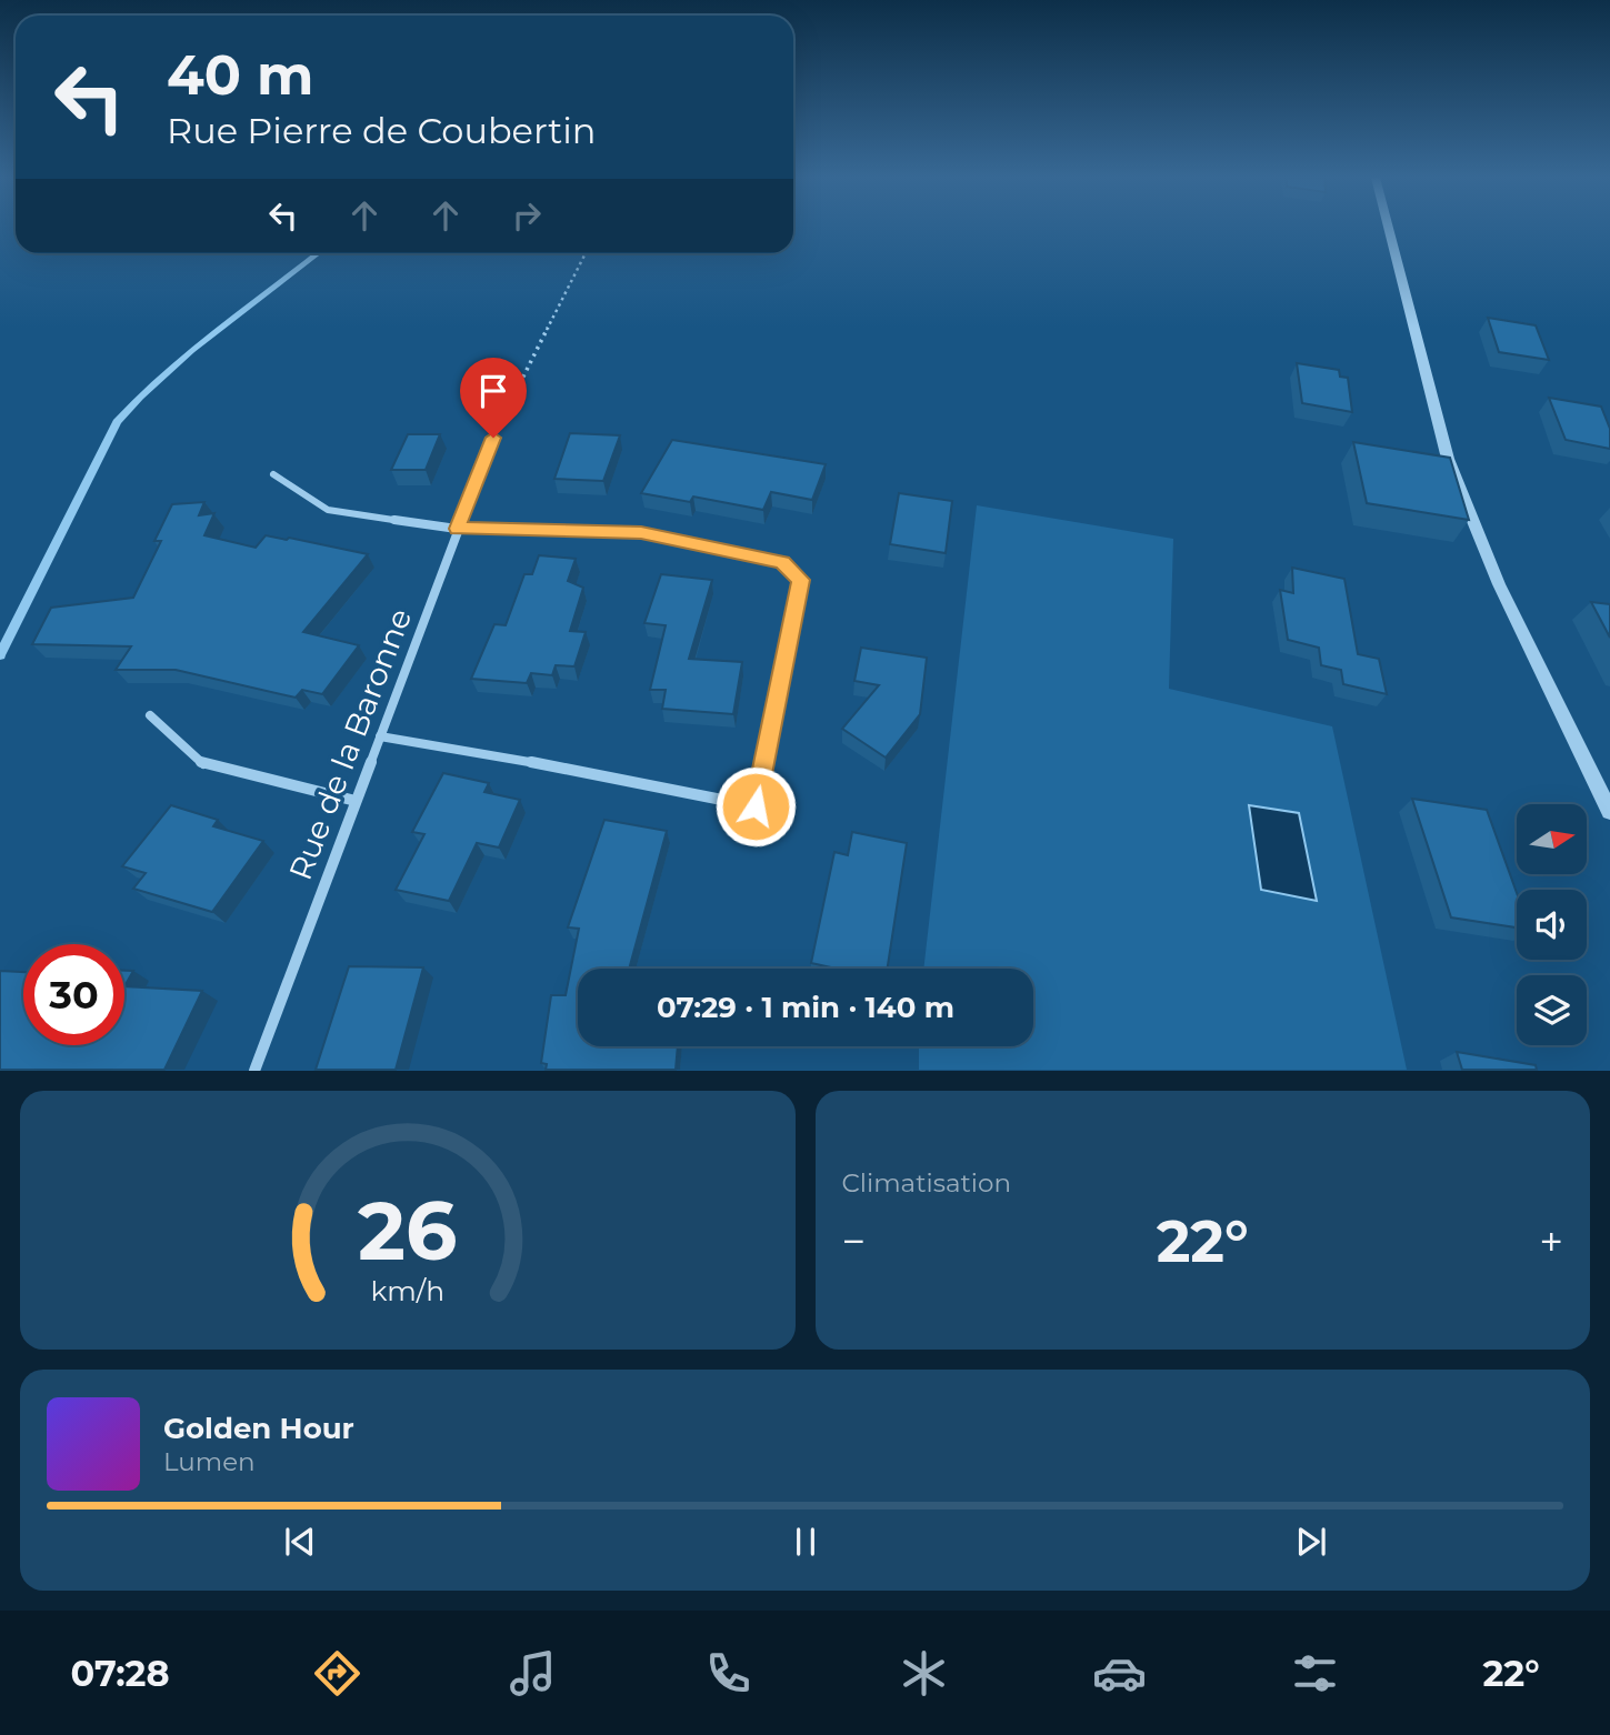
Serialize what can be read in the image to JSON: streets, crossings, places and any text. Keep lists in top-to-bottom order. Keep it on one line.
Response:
{"streets":{"street":["Rue de la Baronne"]},"north":"right","page":{"turn":["40 m","Rue Pierre de Coubertin"],"limit":"30","trip":"07:29 · 1 min · 140 m","tile":"Climatisation","heat":["−","22°","+"],"song":["Golden Hour","Lumen"],"tabs":["07:28","22°"],"gauge":["26","km/h"]}}
